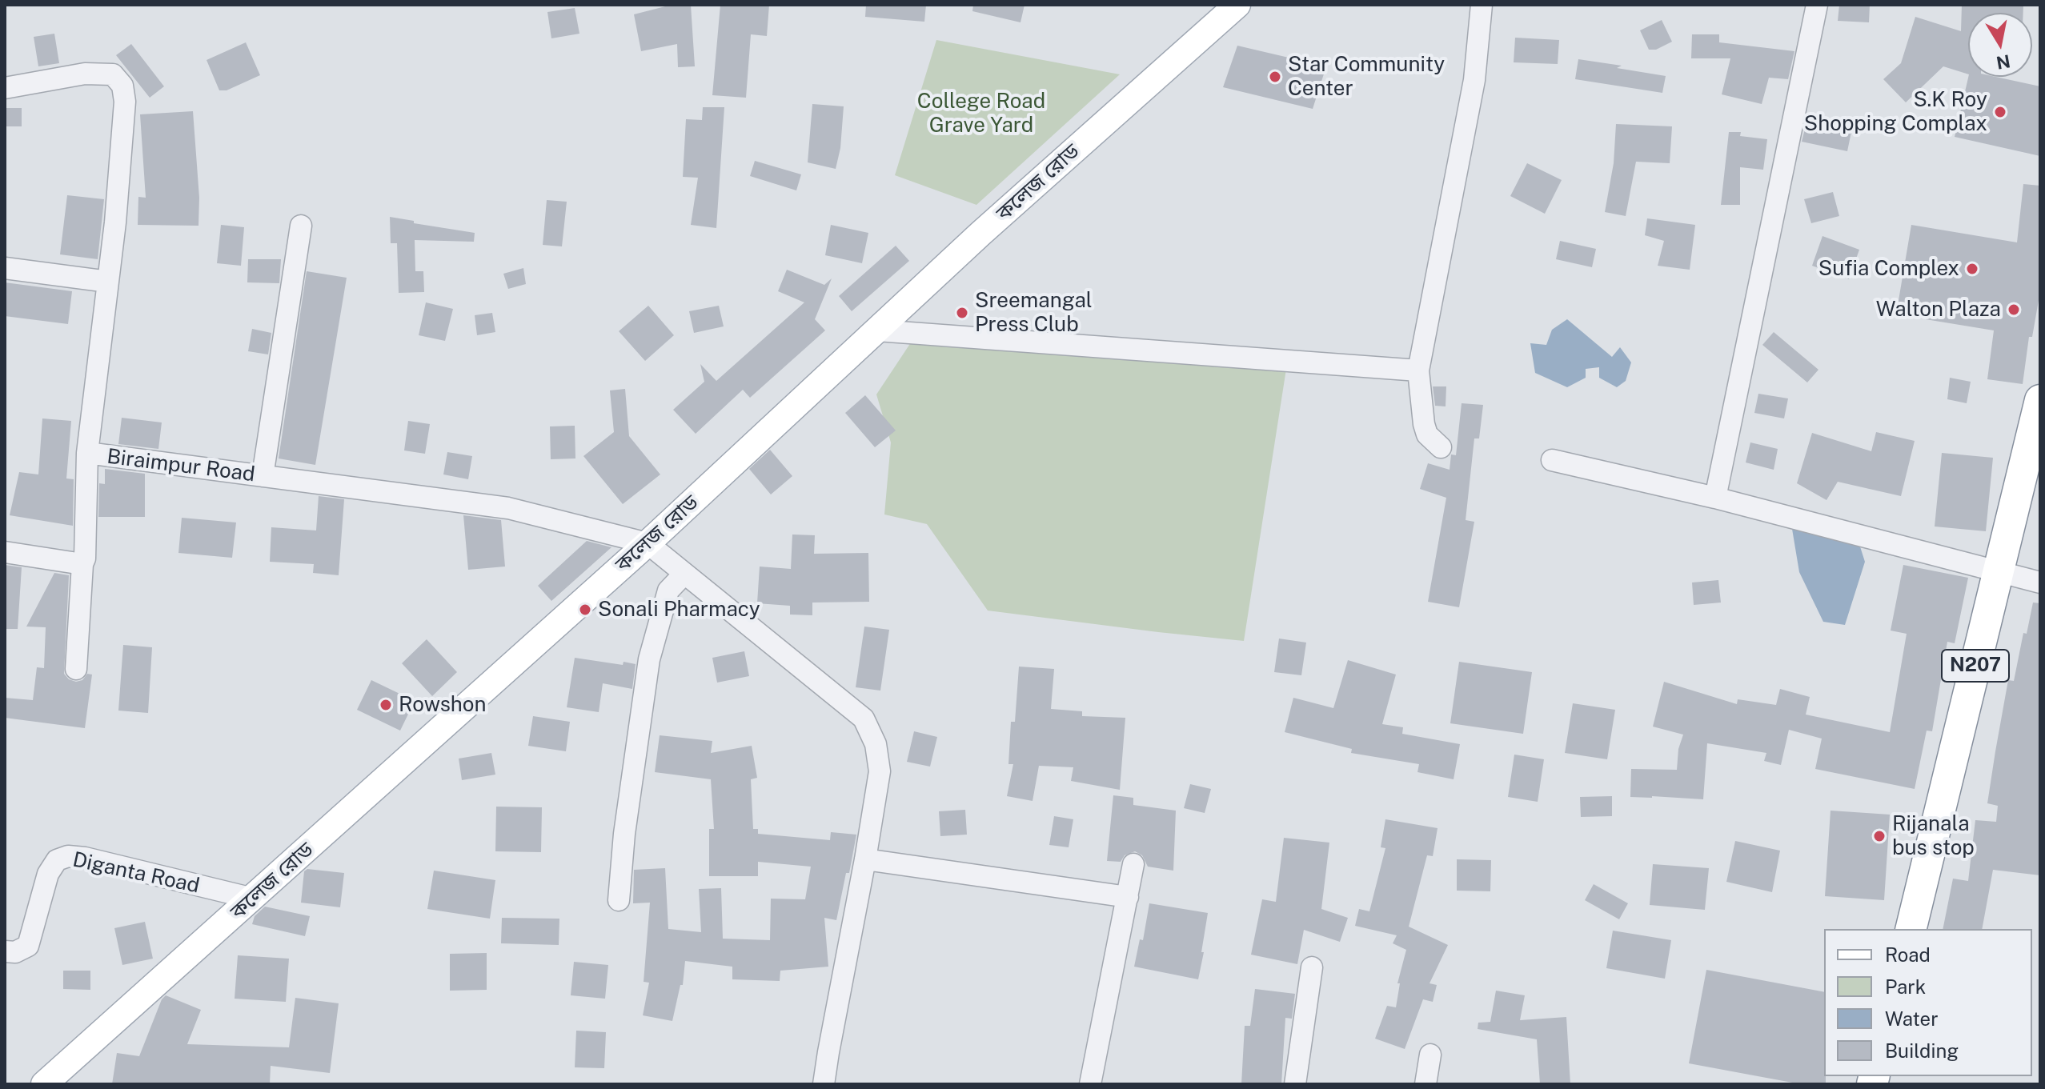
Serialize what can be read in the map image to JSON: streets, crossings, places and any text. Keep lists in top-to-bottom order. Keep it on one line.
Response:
{"streets":{"highway":["N207"],"main road":["কলেজ রোড"],"street":["Biraimpur Road","Diganta Road"]},"crossings":[["কলেজ রোড","Biraimpur Road"],["কলেজ রোড","Diganta Road"]],"parks":["College Road Grave Yard"],"places":["Star Community Center","S.K Roy Shopping Complax","Sufia Complex","Walton Plaza","Sreemangal Press Club","Sonali Pharmacy","Rowshon","Rijanala bus stop"],"legend":["Road","Park","Water","Building"],"north":"bottom"}
